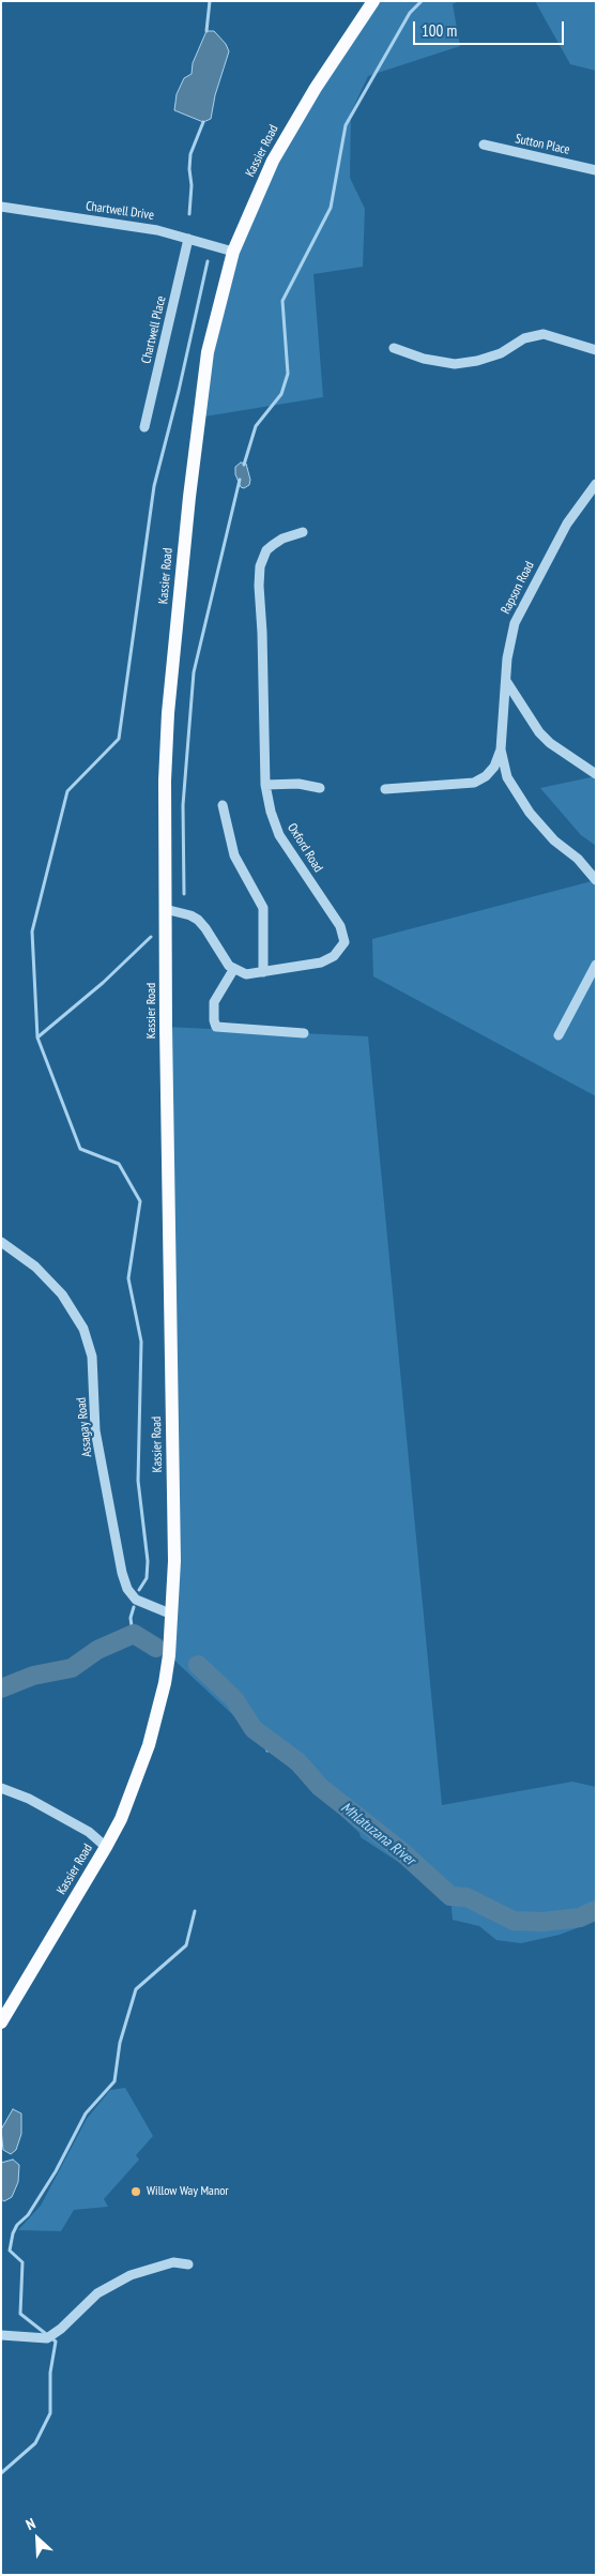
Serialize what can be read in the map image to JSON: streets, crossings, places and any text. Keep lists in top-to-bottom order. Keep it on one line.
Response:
{"streets":{"main road":["Kassier Road"],"street":["Sutton Place","Chartwell Drive","Chartwell Place","Rapson Road","Oxford Road","Assagay Road"]},"crossings":[["Kassier Road","Chartwell Drive"],["Kassier Road","Assagay Road"],["Chartwell Drive","Chartwell Place"]],"water":["Mhlatuzana River"],"places":["Willow Way Manor"],"scale_bar":"100 m","north":"top left"}
